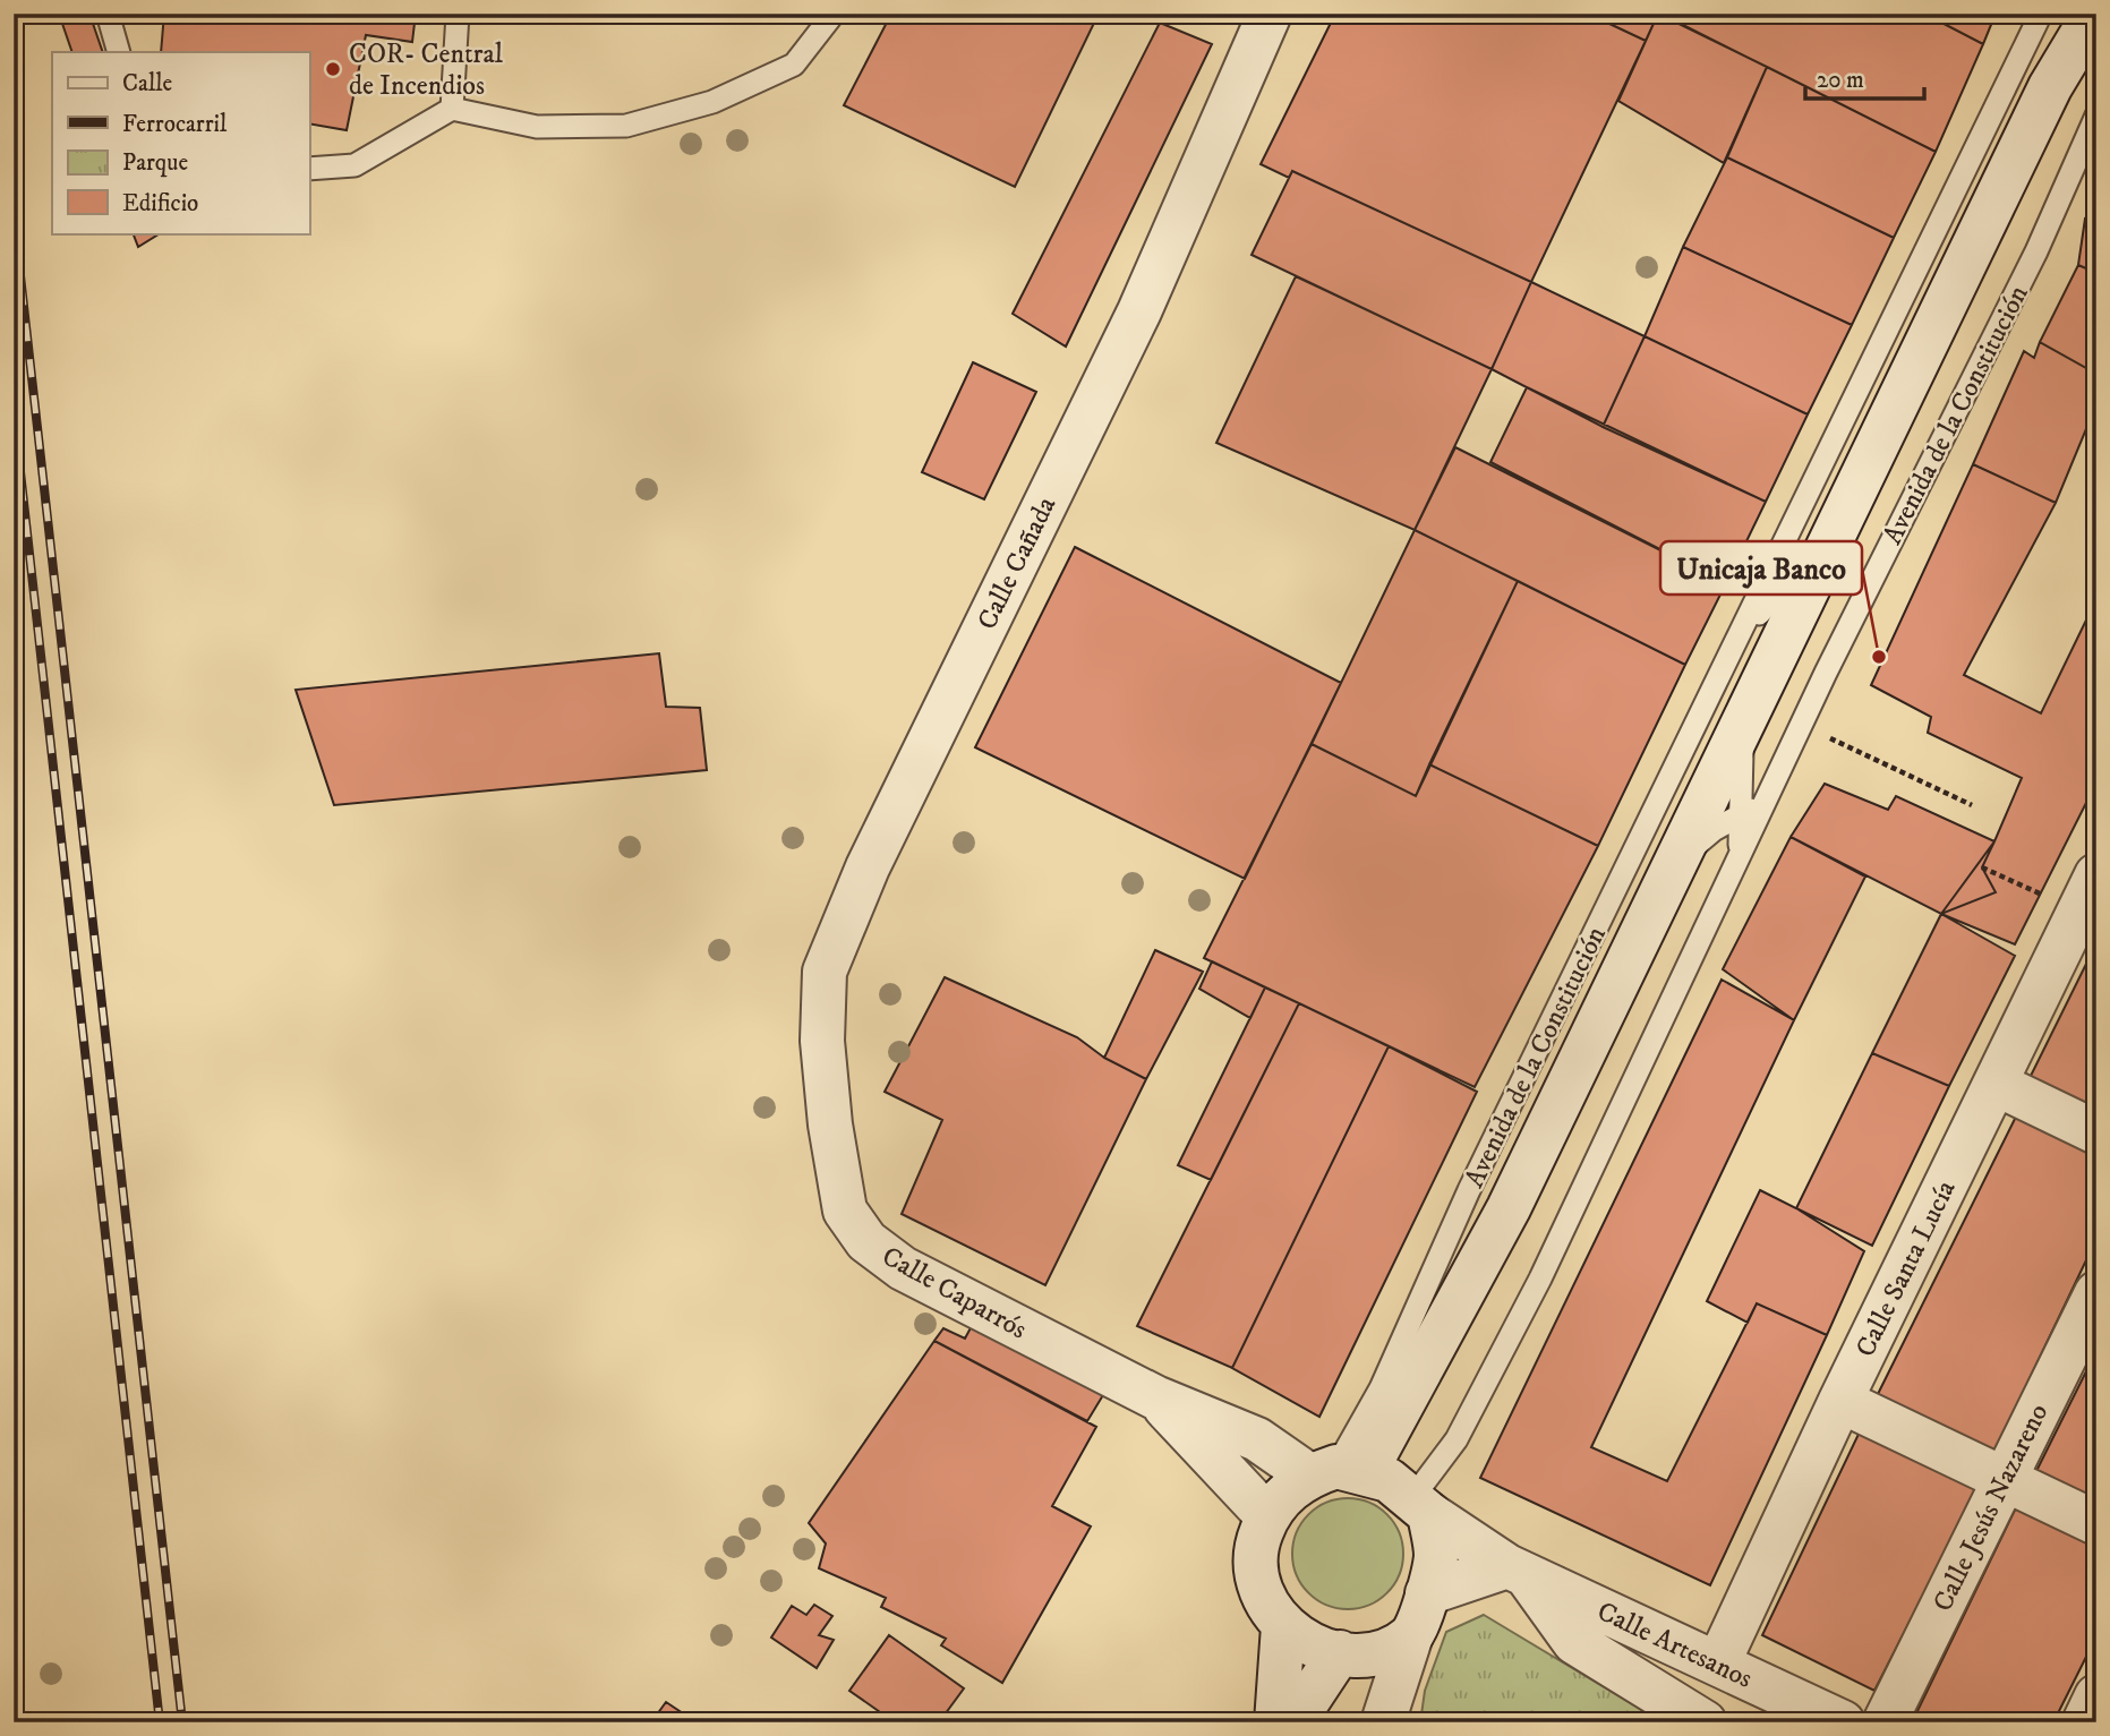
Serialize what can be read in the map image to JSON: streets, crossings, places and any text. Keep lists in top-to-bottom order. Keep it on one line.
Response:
{"streets":{"street":["Avenida de la Constitución","Calle Cañada","Calle Santa Lucía","Calle Caparrós","Calle Jesús Nazareno","Calle Artesanos"]},"crossings":[["Avenida de la Constitución","Calle Caparrós"],["Avenida de la Constitución","Calle Artesanos"],["Calle Cañada","Calle Caparrós"],["Calle Santa Lucía","Calle Artesanos"],["Calle Caparrós","Calle Artesanos"]],"places":["COR- Central de Incendios","Unicaja Banco"],"legend":["Calle","Ferrocarril","Parque","Edificio"],"scale_bar":"20 m"}
